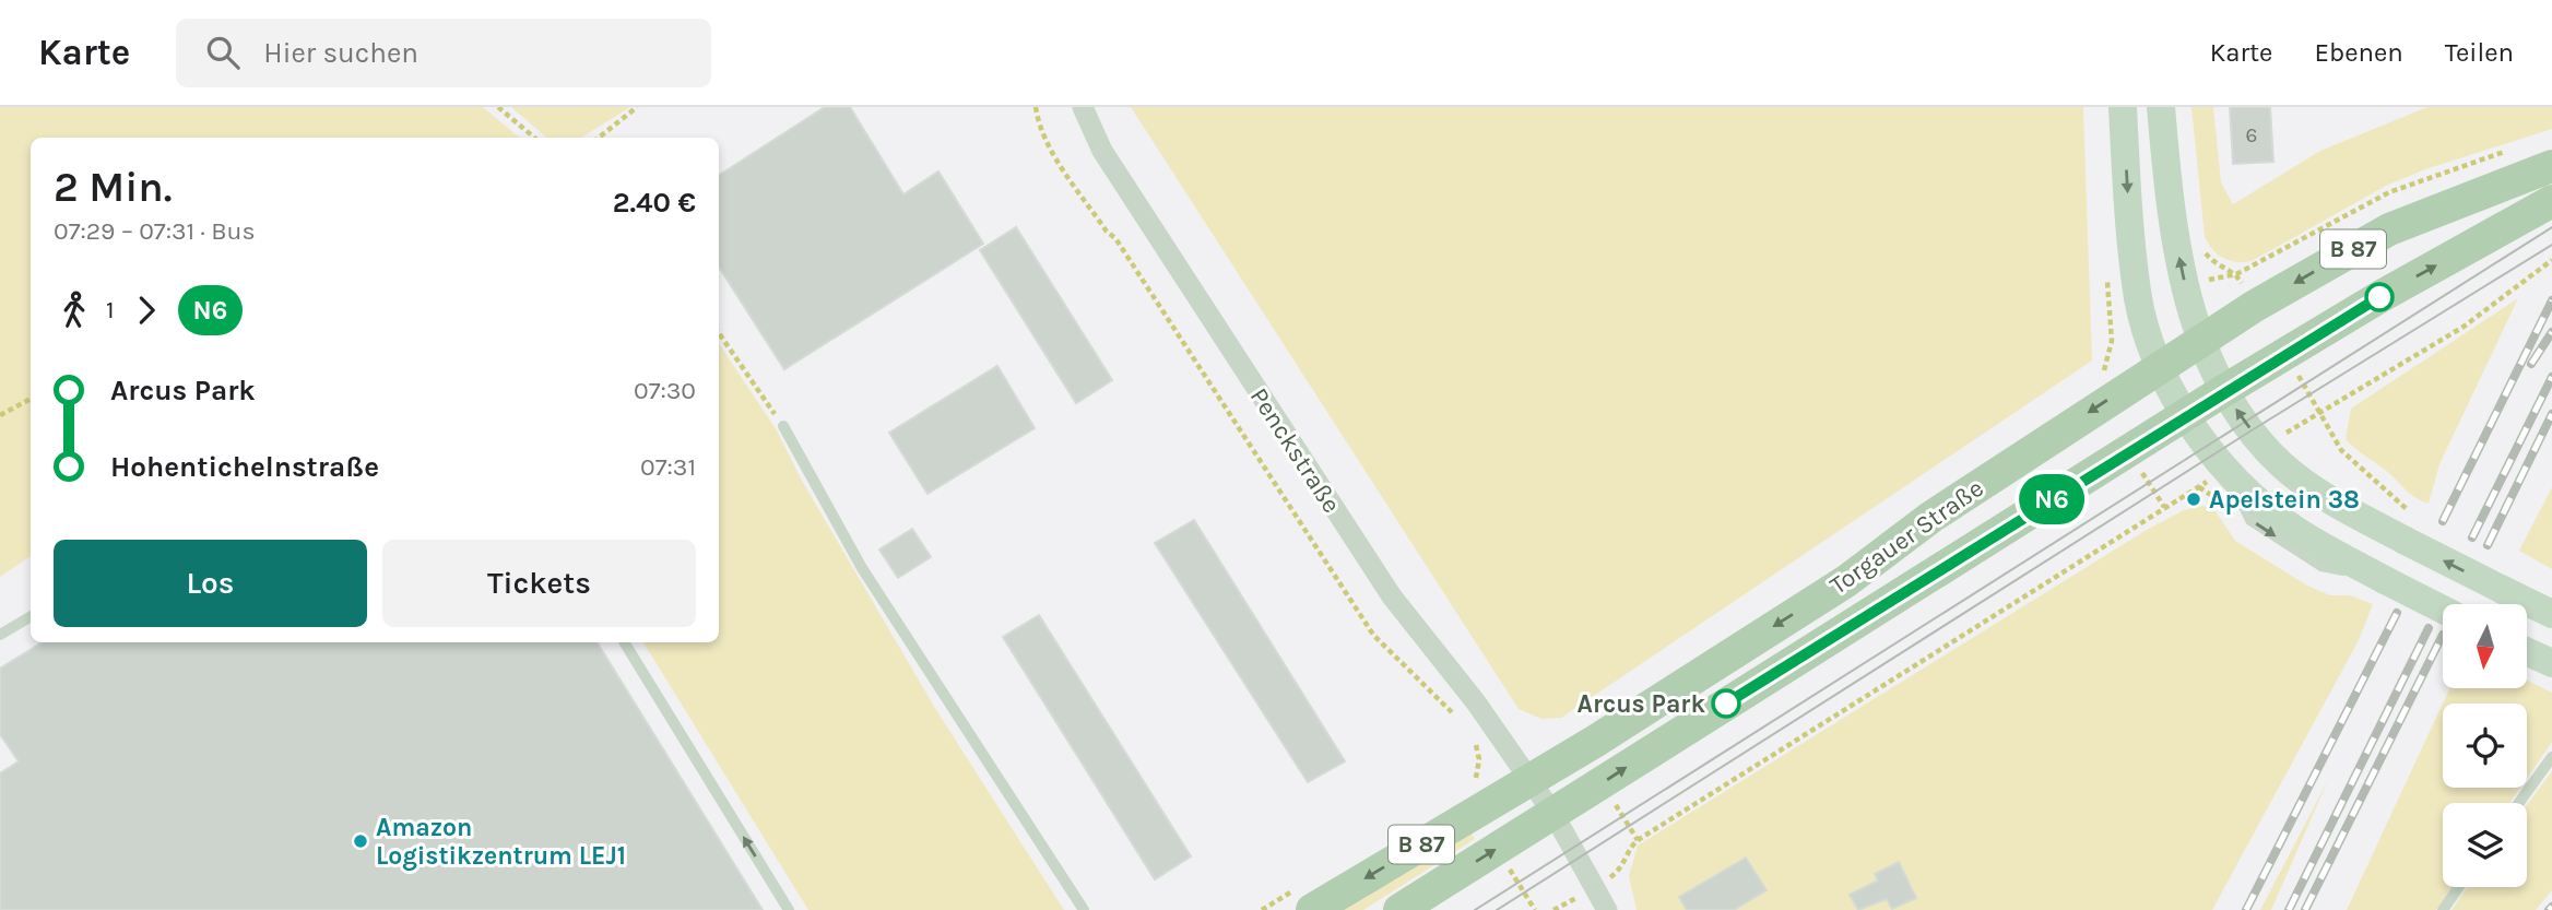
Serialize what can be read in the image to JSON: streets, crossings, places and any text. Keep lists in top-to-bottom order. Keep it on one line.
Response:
{"streets":{"main road":["B 87","Torgauer Straße"],"street":["Penckstraße"]},"crossings":[["Penckstraße","Torgauer Straße"]],"places":["Apelstein 38","Arcus Park","Amazon Logistikzentrum LEJ1"],"lines":["bus line N6"],"house_numbers":["6"],"north":"bottom","page":{"header":"Karte","search":"Hier suchen","nav":["Karte","Ebenen","Teilen"],"on_map":"N6","heading":["2 Min.","07:29 – 07:31 · Bus","2.40 €"],"legs":["1","N6"],"list":[{"name":"Arcus Park","value":"07:30"},{"name":"Hohentichelnstraße","value":"07:31"}],"buttons":["Los","Tickets"]}}
